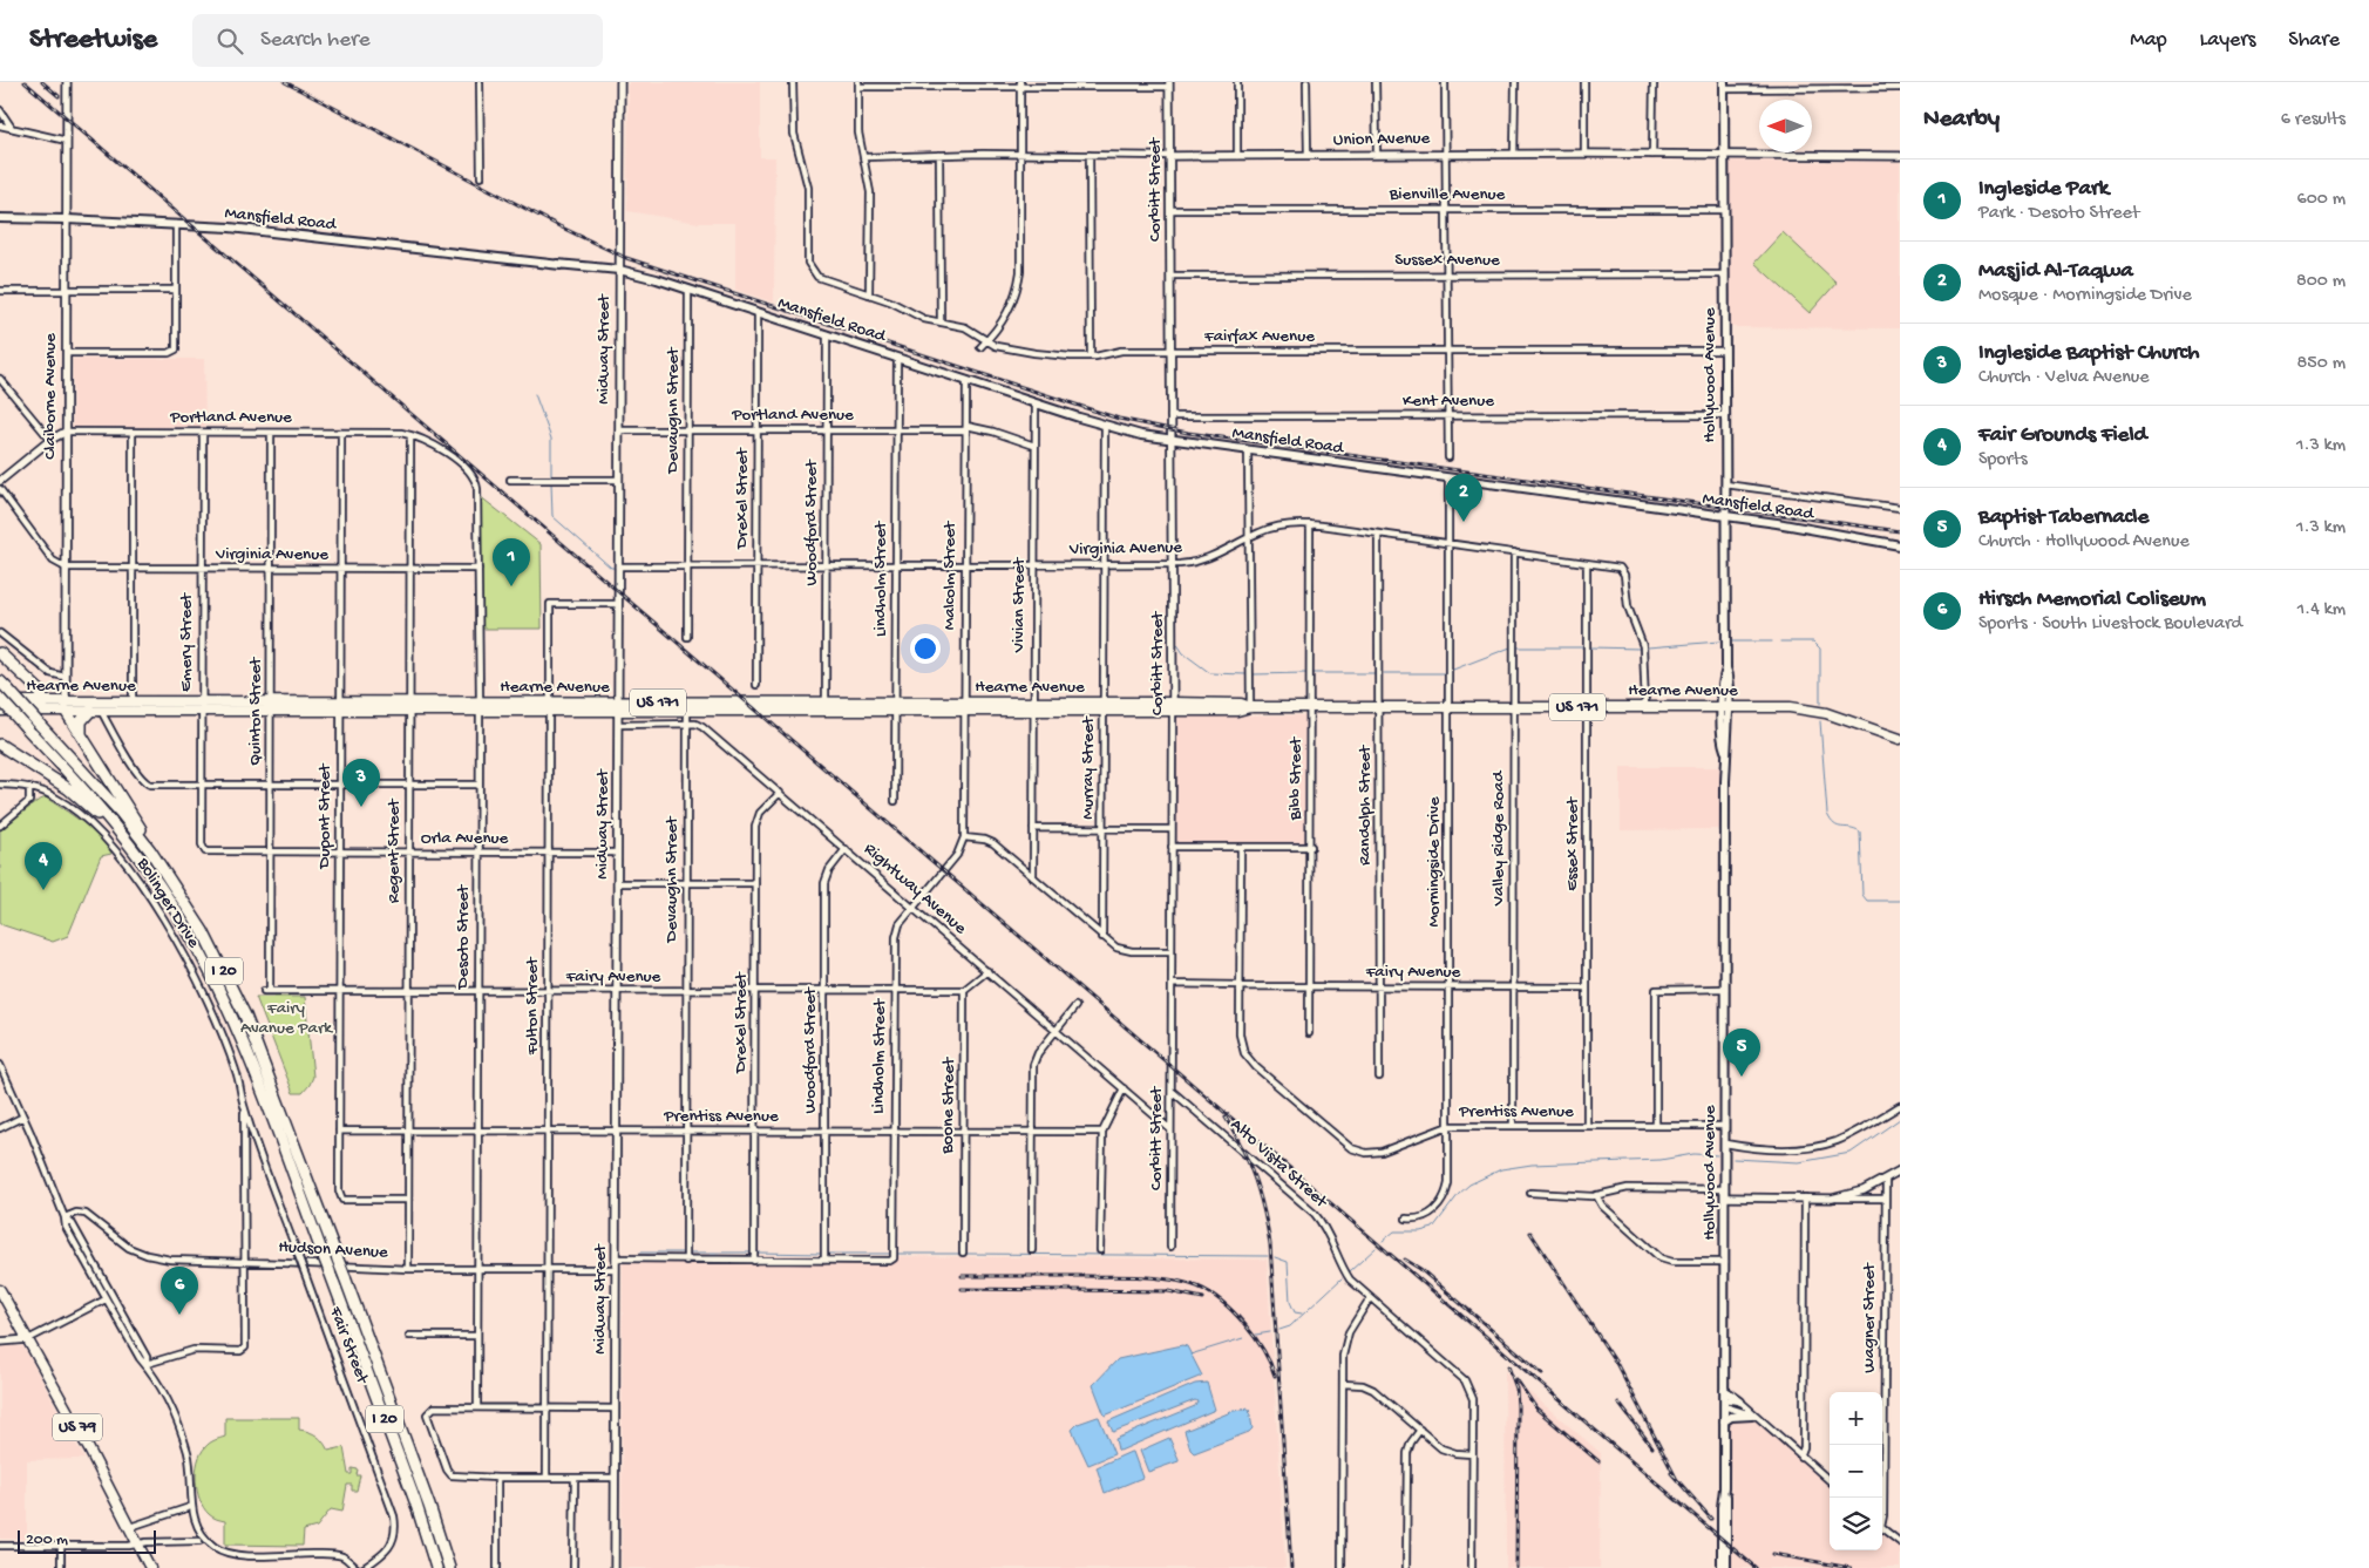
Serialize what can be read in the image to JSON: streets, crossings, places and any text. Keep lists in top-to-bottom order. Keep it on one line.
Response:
{"streets":{"highway":["I 20"],"main road":["Mansfield Road","Hollywood Avenue","Hearne Avenue","US 171","US 79"],"street":["Union Avenue","Corbitt Street","Bienville Avenue","Sussex Avenue","Fairfax Avenue","Midway Street","Claiborne Avenue","Kent Avenue","Devaughn Street","Portland Avenue","Drexel Street","Woodford Street","Virginia Avenue","Malcolm Street","Lindholm Street","Vivian Street","Emery Street","Quinton Street","Murray Street","Bibb Street","Randolph Street","Dupont Street","Orla Avenue","Valley Ridge Road","Essex Street","Regent Street","Morningside Drive","Rightway Avenue","Bolinger Drive","Desoto Street","Fairy Avenue","Fulton Street","Boone Street","Prentiss Avenue","Alto Vista Street","Hudson Avenue","Wagner Street","Fair Street"]},"crossings":[["Union Avenue","Corbitt Street"],["Union Avenue","Hollywood Avenue"],["Corbitt Street","Bienville Avenue"],["Corbitt Street","Mansfield Road"],["Corbitt Street","Sussex Avenue"],["Corbitt Street","Fairfax Avenue"],["Corbitt Street","Kent Avenue"],["Corbitt Street","Virginia Avenue"],["Corbitt Street","Hearne Avenue"],["Corbitt Street","Rightway Avenue"],["Corbitt Street","Fairy Avenue"],["Corbitt Street","Alto Vista Street"],["Bienville Avenue","Hollywood Avenue"],["Mansfield Road","Midway Street"],["Mansfield Road","Hollywood Avenue"],["Mansfield Road","Claiborne Avenue"],["Mansfield Road","Devaughn Street"],["Mansfield Road","Drexel Street"],["Mansfield Road","Woodford Street"],["Mansfield Road","Malcolm Street"],["Mansfield Road","Lindholm Street"],["Mansfield Road","Vivian Street"],["Mansfield Road","Murray Street"],["Mansfield Road","Morningside Drive"],["Sussex Avenue","Hollywood Avenue"],["Fairfax Avenue","Hollywood Avenue"],["Midway Street","Portland Avenue"],["Midway Street","Virginia Avenue"],["Midway Street","Hearne Avenue"],["Midway Street","Orla Avenue"],["Midway Street","Rightway Avenue"],["Midway Street","Fairy Avenue"],["Midway Street","Fulton Street"],["Midway Street","Prentiss Avenue"],["Midway Street","Hudson Avenue"],["Hollywood Avenue","Kent Avenue"],["Hollywood Avenue","Hearne Avenue"],["Hollywood Avenue","Prentiss Avenue"],["Claiborne Avenue","Portland Avenue"],["Claiborne Avenue","Virginia Avenue"],["Claiborne Avenue","Hearne Avenue"],["Devaughn Street","Portland Avenue"],["Devaughn Street","Virginia Avenue"],["Devaughn Street","Hearne Avenue"],["Devaughn Street","Rightway Avenue"],["Devaughn Street","Fairy Avenue"],["Devaughn Street","Prentiss Avenue"],["Portland Avenue","Drexel Street"],["Portland Avenue","Woodford Street"],["Portland Avenue","Malcolm Street"],["Portland Avenue","Lindholm Street"],["Portland Avenue","Vivian Street"],["Portland Avenue","Emery Street"],["Portland Avenue","Quinton Street"],["Portland Avenue","Dupont Street"],["Portland Avenue","Regent Street"],["Portland Avenue","Desoto Street"],["Drexel Street","Virginia Avenue"],["Drexel Street","Rightway Avenue"],["Drexel Street","Fairy Avenue"],["Drexel Street","Prentiss Avenue"],["Woodford Street","Virginia Avenue"],["Woodford Street","Lindholm Street"],["Woodford Street","Hearne Avenue"],["Woodford Street","Rightway Avenue"],["Woodford Street","Fairy Avenue"],["Woodford Street","Prentiss Avenue"],["Virginia Avenue","Malcolm Street"],["Virginia Avenue","Lindholm Street"],["Virginia Avenue","Vivian Street"],["Virginia Avenue","Emery Street"],["Virginia Avenue","Hearne Avenue"],["Virginia Avenue","Quinton Street"],["Virginia Avenue","Murray Street"],["Virginia Avenue","Bibb Street"],["Virginia Avenue","Randolph Street"],["Virginia Avenue","Dupont Street"],["Virginia Avenue","Valley Ridge Road"],["Virginia Avenue","Essex Street"],["Virginia Avenue","Regent Street"],["Virginia Avenue","Morningside Drive"],["Virginia Avenue","Desoto Street"],["Malcolm Street","Lindholm Street"],["Malcolm Street","Hearne Avenue"],["Lindholm Street","Hearne Avenue"],["Lindholm Street","Rightway Avenue"],["Lindholm Street","Fairy Avenue"],["Lindholm Street","Prentiss Avenue"],["Vivian Street","Hearne Avenue"],["Emery Street","Hearne Avenue"],["Emery Street","Orla Avenue"],["Hearne Avenue","Quinton Street"],["Hearne Avenue","Murray Street"],["Hearne Avenue","Bibb Street"],["Hearne Avenue","Randolph Street"],["Hearne Avenue","Dupont Street"],["Hearne Avenue","Valley Ridge Road"],["Hearne Avenue","Essex Street"],["Hearne Avenue","Regent Street"],["Hearne Avenue","Morningside Drive"],["Hearne Avenue","Desoto Street"],["Hearne Avenue","I 20"],["Hearne Avenue","Fulton Street"],["Quinton Street","Orla Avenue"],["Quinton Street","Fairy Avenue"],["Bibb Street","Fairy Avenue"],["Randolph Street","Fairy Avenue"],["Dupont Street","Orla Avenue"],["Dupont Street","Regent Street"],["Dupont Street","Fairy Avenue"],["Dupont Street","Prentiss Avenue"],["Orla Avenue","Regent Street"],["Orla Avenue","Desoto Street"],["Orla Avenue","Fulton Street"],["Valley Ridge Road","Fairy Avenue"],["Valley Ridge Road","Prentiss Avenue"],["Essex Street","Fairy Avenue"],["Essex Street","Prentiss Avenue"],["Regent Street","Fairy Avenue"],["Regent Street","Prentiss Avenue"],["Regent Street","Hudson Avenue"],["Morningside Drive","Fairy Avenue"],["Morningside Drive","Prentiss Avenue"],["Bolinger Drive","Hudson Avenue"],["Bolinger Drive","Fair Street"],["Desoto Street","Fairy Avenue"],["Desoto Street","Prentiss Avenue"],["Desoto Street","Hudson Avenue"],["Fairy Avenue","Fulton Street"],["Fairy Avenue","Boone Street"],["Fairy Avenue","Prentiss Avenue"],["Fulton Street","Prentiss Avenue"],["Fulton Street","Hudson Avenue"],["Boone Street","Prentiss Avenue"]],"parks":["Fairy Avanue Park"],"scale_bar":"200 m","north":"left","page":{"header":"Streetwise","search":"Search here","nav":["Map","Layers","Share"],"heading":["Nearby","6 results"],"list":[{"mark":"1","name":"Ingleside Park","note":"Park · Desoto Street","value":"600 m"},{"mark":"2","name":"Masjid Al-Taqwa","note":"Mosque · Morningside Drive","value":"800 m"},{"mark":"3","name":"Ingleside Baptist Church","note":"Church · Velva Avenue","value":"850 m"},{"mark":"4","name":"Fair Grounds Field","note":"Sports","value":"1.3 km"},{"mark":"5","name":"Baptist Tabernacle","note":"Church · Hollywood Avenue","value":"1.3 km"},{"mark":"6","name":"Hirsch Memorial Coliseum","note":"Sports · South Livestock Boulevard","value":"1.4 km"}],"pins":["2","1","3","4","5","6"],"map_buttons":["+","−"],"scale":"200 m"}}
